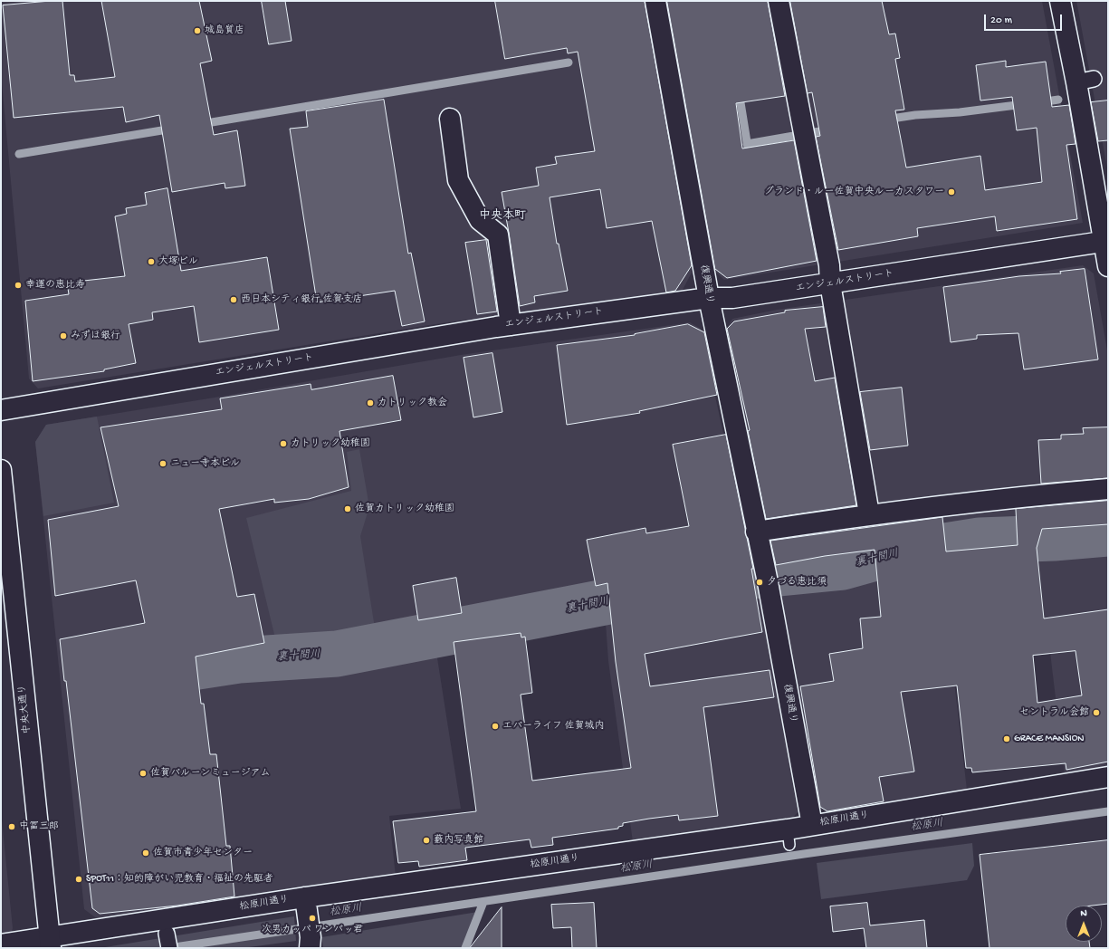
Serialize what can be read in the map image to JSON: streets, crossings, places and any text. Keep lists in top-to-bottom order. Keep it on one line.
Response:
{"streets":{"street":["エンジェルストリート","復興通り","中央大通り","松原川通り"]},"crossings":[["エンジェルストリート","復興通り"],["復興通り","松原川通り"],["中央大通り","松原川通り"]],"districts":["中央本町"],"water":["裏十間川","松原川"],"places":["城島質店","グランド・ルー佐賀中央ルーカスタワー","大塚ビル","幸運の恵比寿","西日本シティ銀行 佐賀支店","みずほ銀行","カトリック教会","カトリック幼稚園","ニュー寺本ビル","佐賀カトリック幼稚園","夕づる恵比須","セントラル会館","エバーライフ 佐賀城内","GRACE MANSION","佐賀バルーンミュージアム","中冨三郎","藪内写真館","佐賀市青少年センター","SPOT11：知的障がい児教育・福祉の先駆者","次男カッパ ワンパッ君"],"scale_bar":"20 m","north":"top"}
